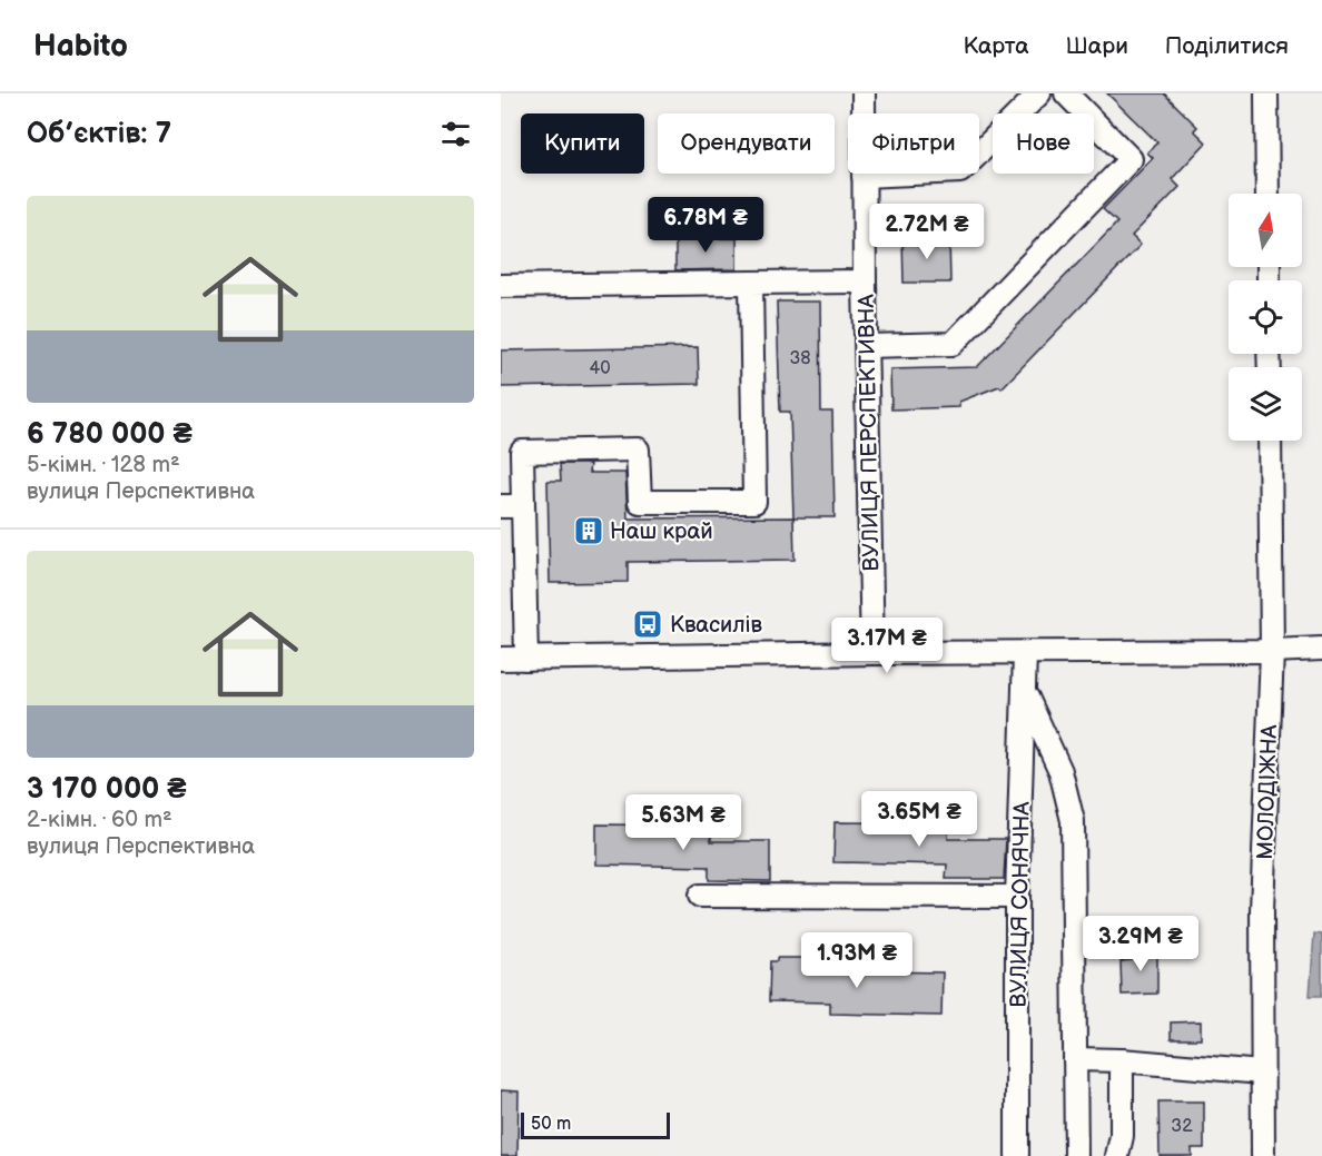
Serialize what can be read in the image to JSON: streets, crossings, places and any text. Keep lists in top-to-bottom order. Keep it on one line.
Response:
{"streets":{"street":["ВУЛИЦЯ ПЕРСПЕКТИВНА","МОЛОДІЖНА","ВУЛИЦЯ СОНЯЧНА"]},"places":{"building":["Наш край"],"bus stop":["Квасилів"]},"house_numbers":["38","40","32"],"scale_bar":"50 m","north":"top","page":{"header":"Habito","nav":["Карта","Шари","Поділитися"],"heading":"Об’єктів: 7","chip":["Купити","Орендувати","Фільтри","Нове"],"list":[{"name":"6 780 000 ₴","note":"5-кімн. · 128 m² · вулиця Перспективна"},{"name":"3 170 000 ₴","note":"2-кімн. · 60 m² · вулиця Перспективна"}],"price":["6.78M ₴","2.72M ₴","3.17M ₴","3.65M ₴","5.63M ₴","3.29M ₴","1.93M ₴"],"scale":"50 m"}}
